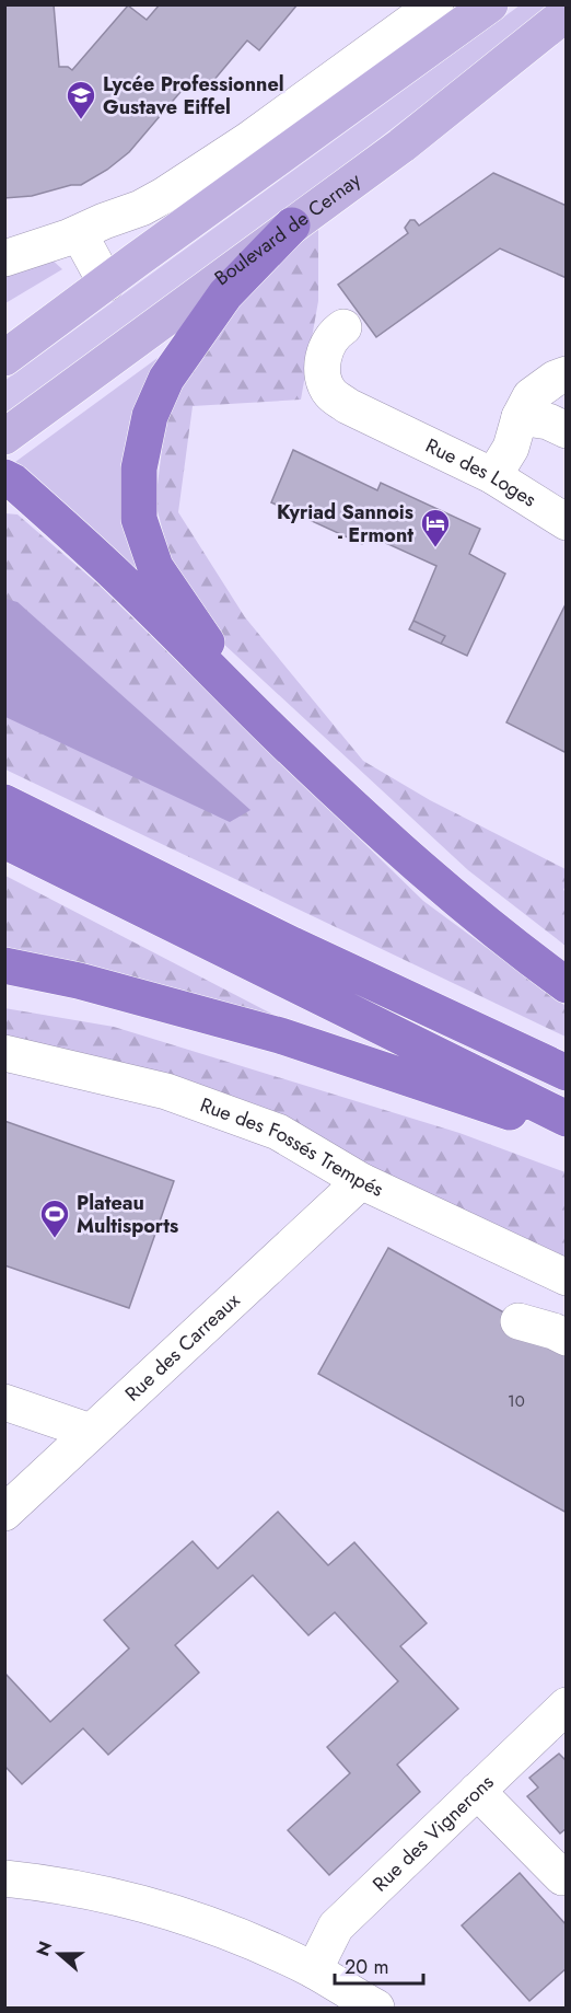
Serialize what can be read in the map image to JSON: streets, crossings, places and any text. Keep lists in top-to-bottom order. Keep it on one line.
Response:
{"streets":{"main road":["Boulevard de Cernay"],"street":["Rue des Loges","Rue des Fossés Trempés","Rue des Carreaux","Rue des Vignerons"]},"crossings":[["Rue des Fossés Trempés","Rue des Carreaux"]],"places":{"school or university":["Lycée Professionnel Gustave Eiffel"],"hotel":["Kyriad Sannois - Ermont"],"sports":["Plateau Multisports"]},"house_numbers":["10"],"scale_bar":"20 m","north":"left"}
